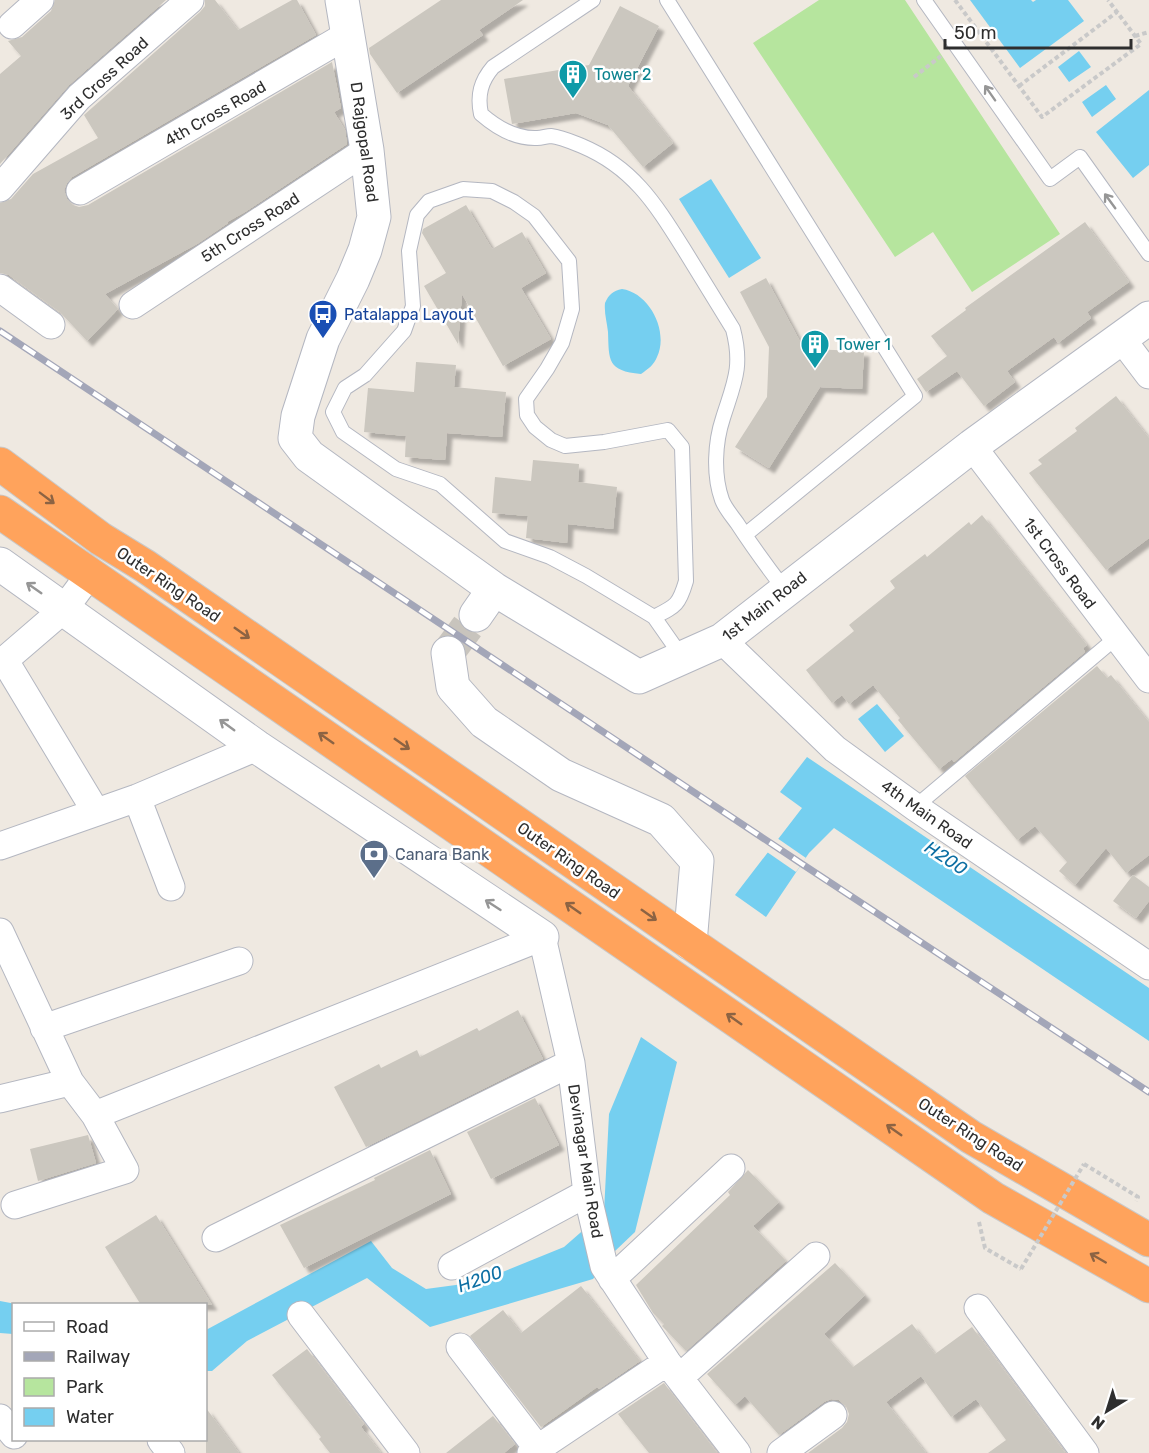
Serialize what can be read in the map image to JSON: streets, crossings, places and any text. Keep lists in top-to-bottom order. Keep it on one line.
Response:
{"streets":{"highway":["Outer Ring Road"],"street":["3rd Cross Road","4th Cross Road","D Rajgopal Road","5th Cross Road","1st Cross Road","1st Main Road","4th Main Road","Devinagar Main Road"]},"crossings":[["4th Cross Road","D Rajgopal Road"],["D Rajgopal Road","5th Cross Road"],["D Rajgopal Road","1st Main Road"],["1st Cross Road","1st Main Road"],["1st Main Road","4th Main Road"]],"water":["H200"],"places":{"building":["Tower 2","Tower 1"],"bus stop":["Patalappa Layout"],"bank":["Canara Bank"]},"legend":["Road","Railway","Park","Water"],"scale_bar":"50 m","north":"bottom left"}
